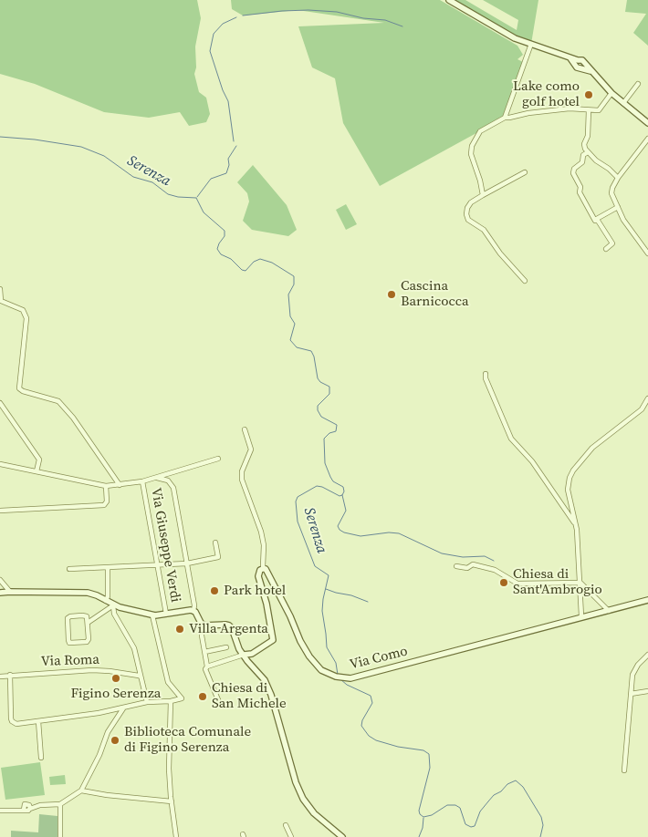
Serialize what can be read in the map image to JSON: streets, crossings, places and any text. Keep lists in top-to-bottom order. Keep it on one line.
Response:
{"streets":{"street":["Via Giuseppe Verdi","Via Como","Via Roma"]},"water":["Serenza"],"places":["Lake como golf hotel","Cascina Barnicocca","Chiesa di Sant'Ambrogio","Park hotel","Villa Argenta","Figino Serenza","Chiesa di San Michele","Biblioteca Comunale di Figino Serenza"]}
